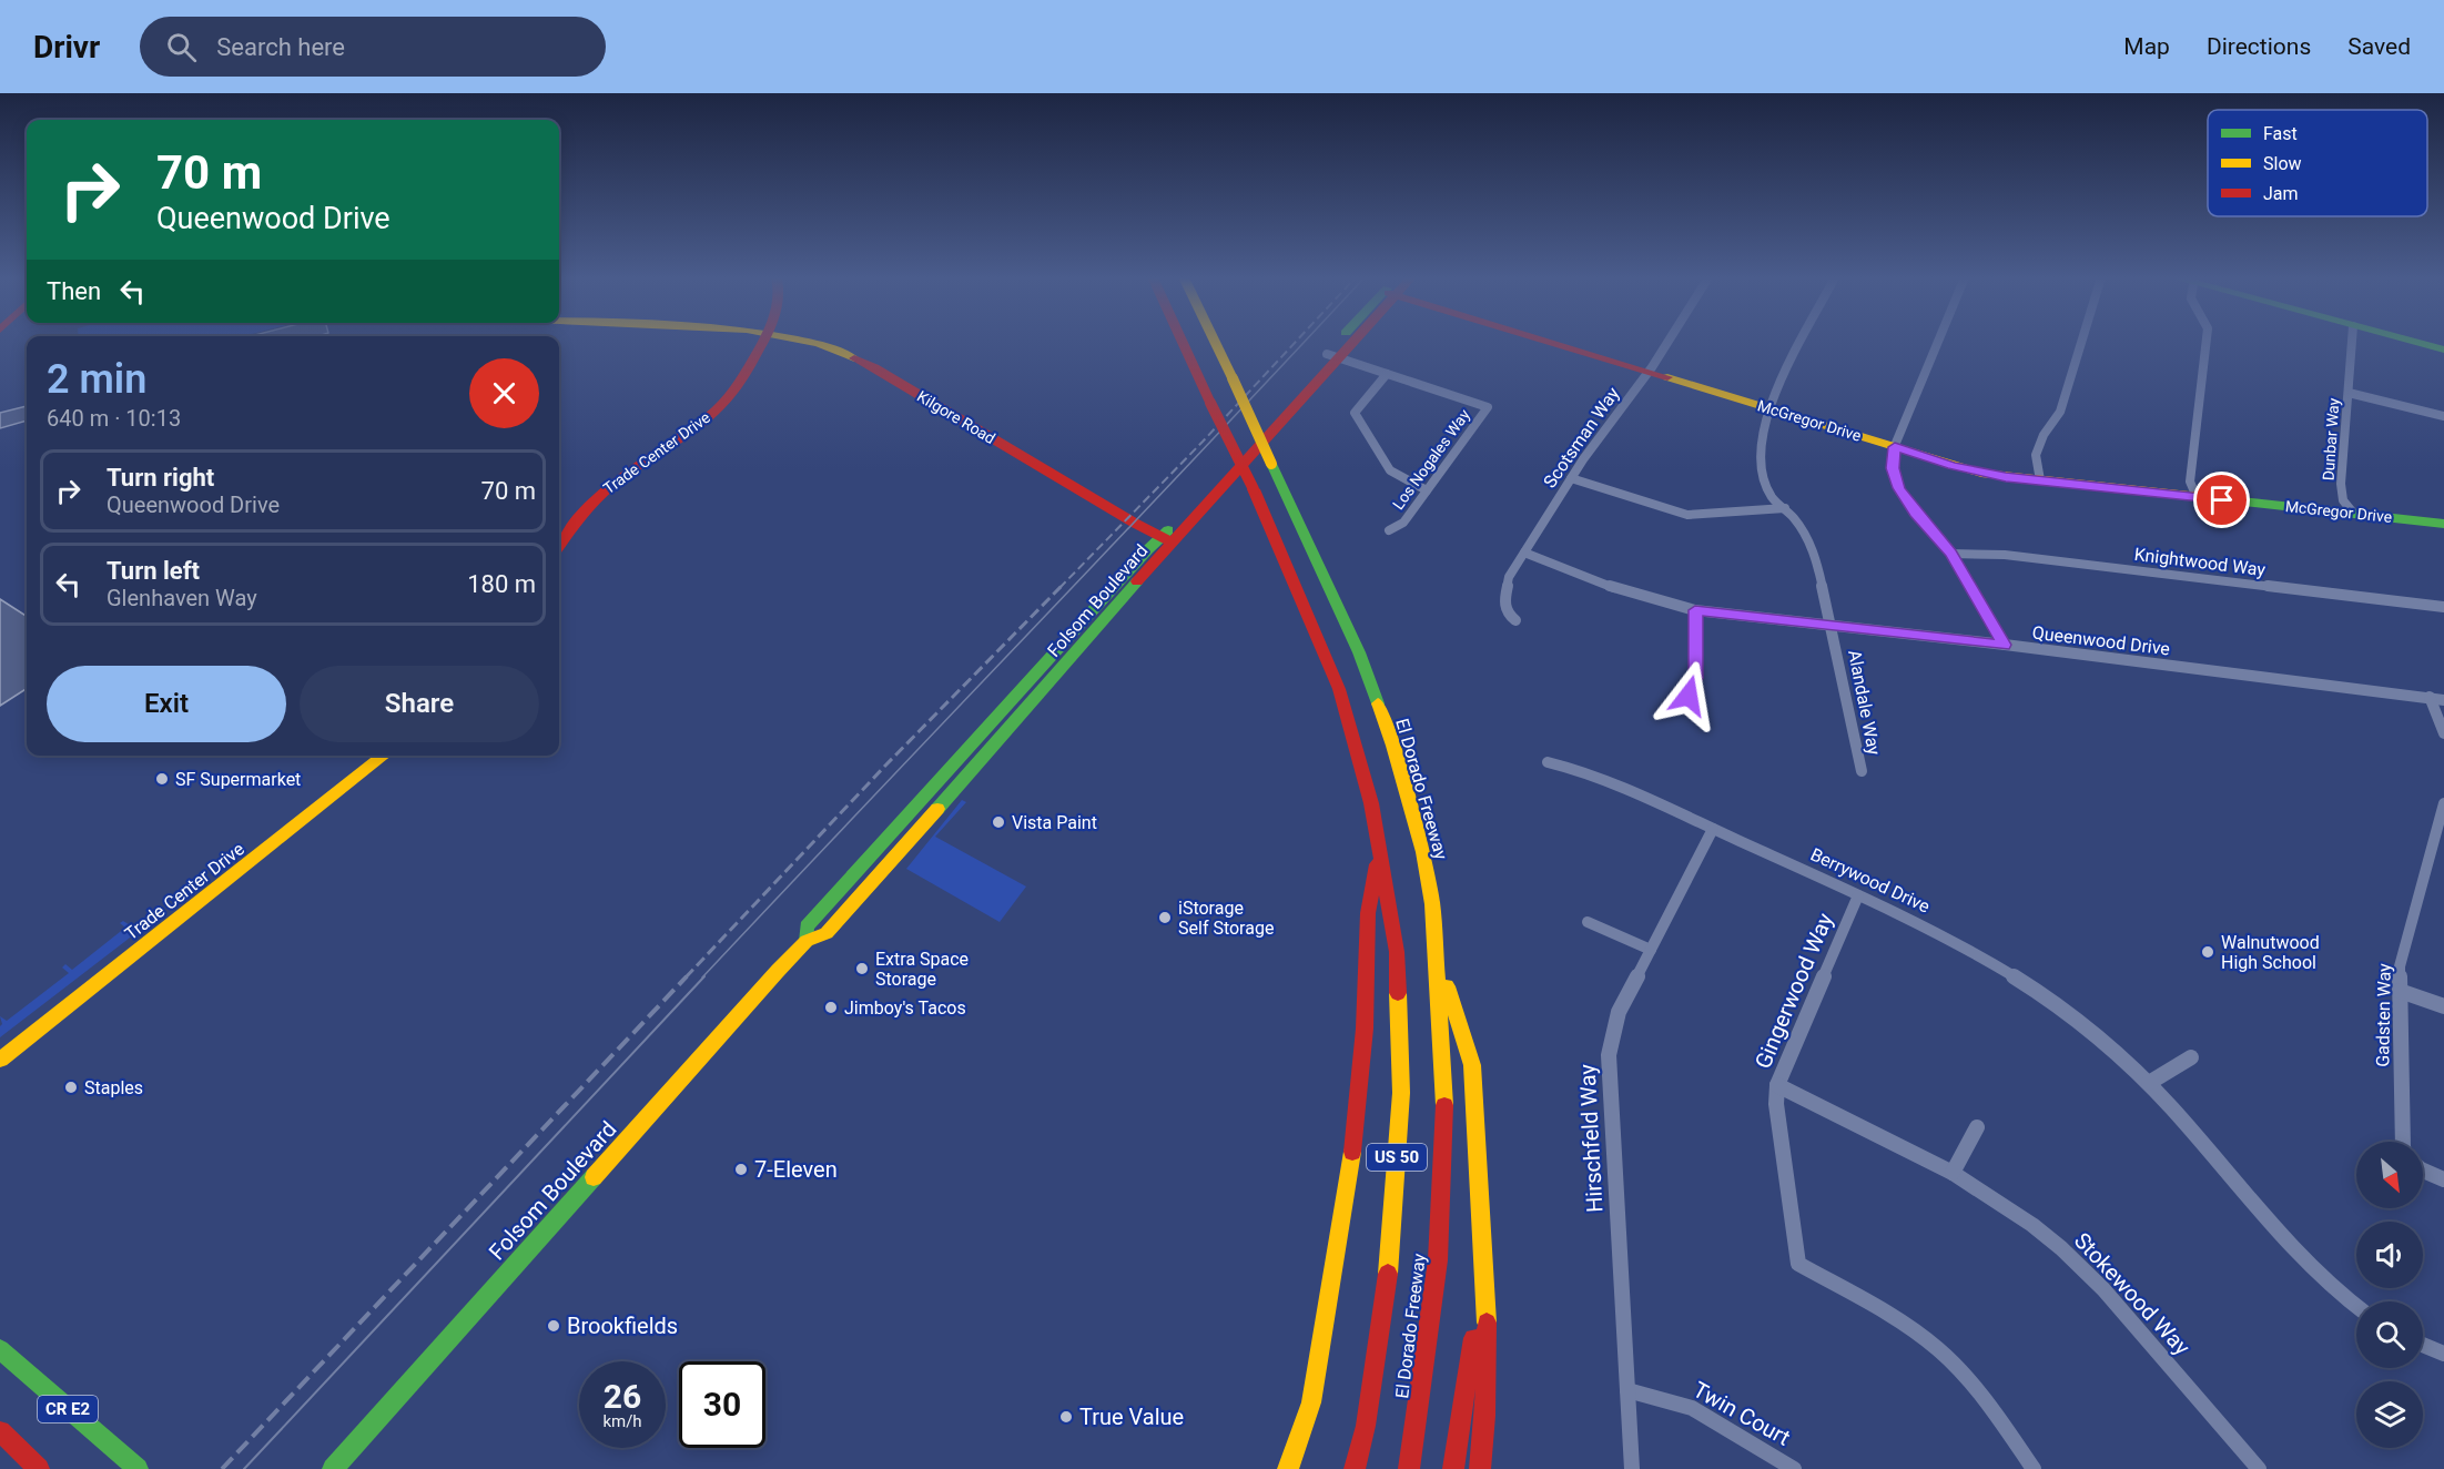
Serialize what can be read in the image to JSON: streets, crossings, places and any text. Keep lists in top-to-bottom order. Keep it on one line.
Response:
{"streets":{"main road":["Kilgore Road","McGregor Drive","Trade Center Drive","Folsom Boulevard","El Dorado Freeway","US 50","CR E2"],"street":["Scotsman Way","Dunbar Way","Los Nogales Way","Knightwood Way","Queenwood Drive","Alandale Way","Berrywood Drive","Gingerwood Way","Gadsten Way","Hirschfeld Way","Stokewood Way","Twin Court"]},"crossings":[["Kilgore Road","Folsom Boulevard"],["McGregor Drive","Scotsman Way"],["McGregor Drive","Dunbar Way"],["McGregor Drive","Alandale Way"],["Scotsman Way","Queenwood Drive"],["Los Nogales Way","Folsom Boulevard"],["Queenwood Drive","Alandale Way"],["Berrywood Drive","Gingerwood Way"],["Berrywood Drive","Hirschfeld Way"],["Gingerwood Way","Stokewood Way"],["Hirschfeld Way","Twin Court"]],"places":["SF Supermarket","Vista Paint","iStorage Self Storage","Walnutwood High School","Extra Space Storage","Jimboy's Tacos","Staples","7-Eleven","Brookfields","True Value"],"legend":["Fast","Slow","Jam"],"north":"bottom right","page":{"header":"Drivr","search":"Search here","nav":["Map","Directions","Saved"],"turn":["70 m","Queenwood Drive"],"then":"Then","heading":["2 min","640 m · 10:13"],"list":[{"name":"Turn right","note":"Queenwood Drive","value":"70 m"},{"name":"Turn left","note":"Glenhaven Way","value":"180 m"}],"buttons":["Exit","Share"],"speed":"26 km/h","limit":"30"}}
